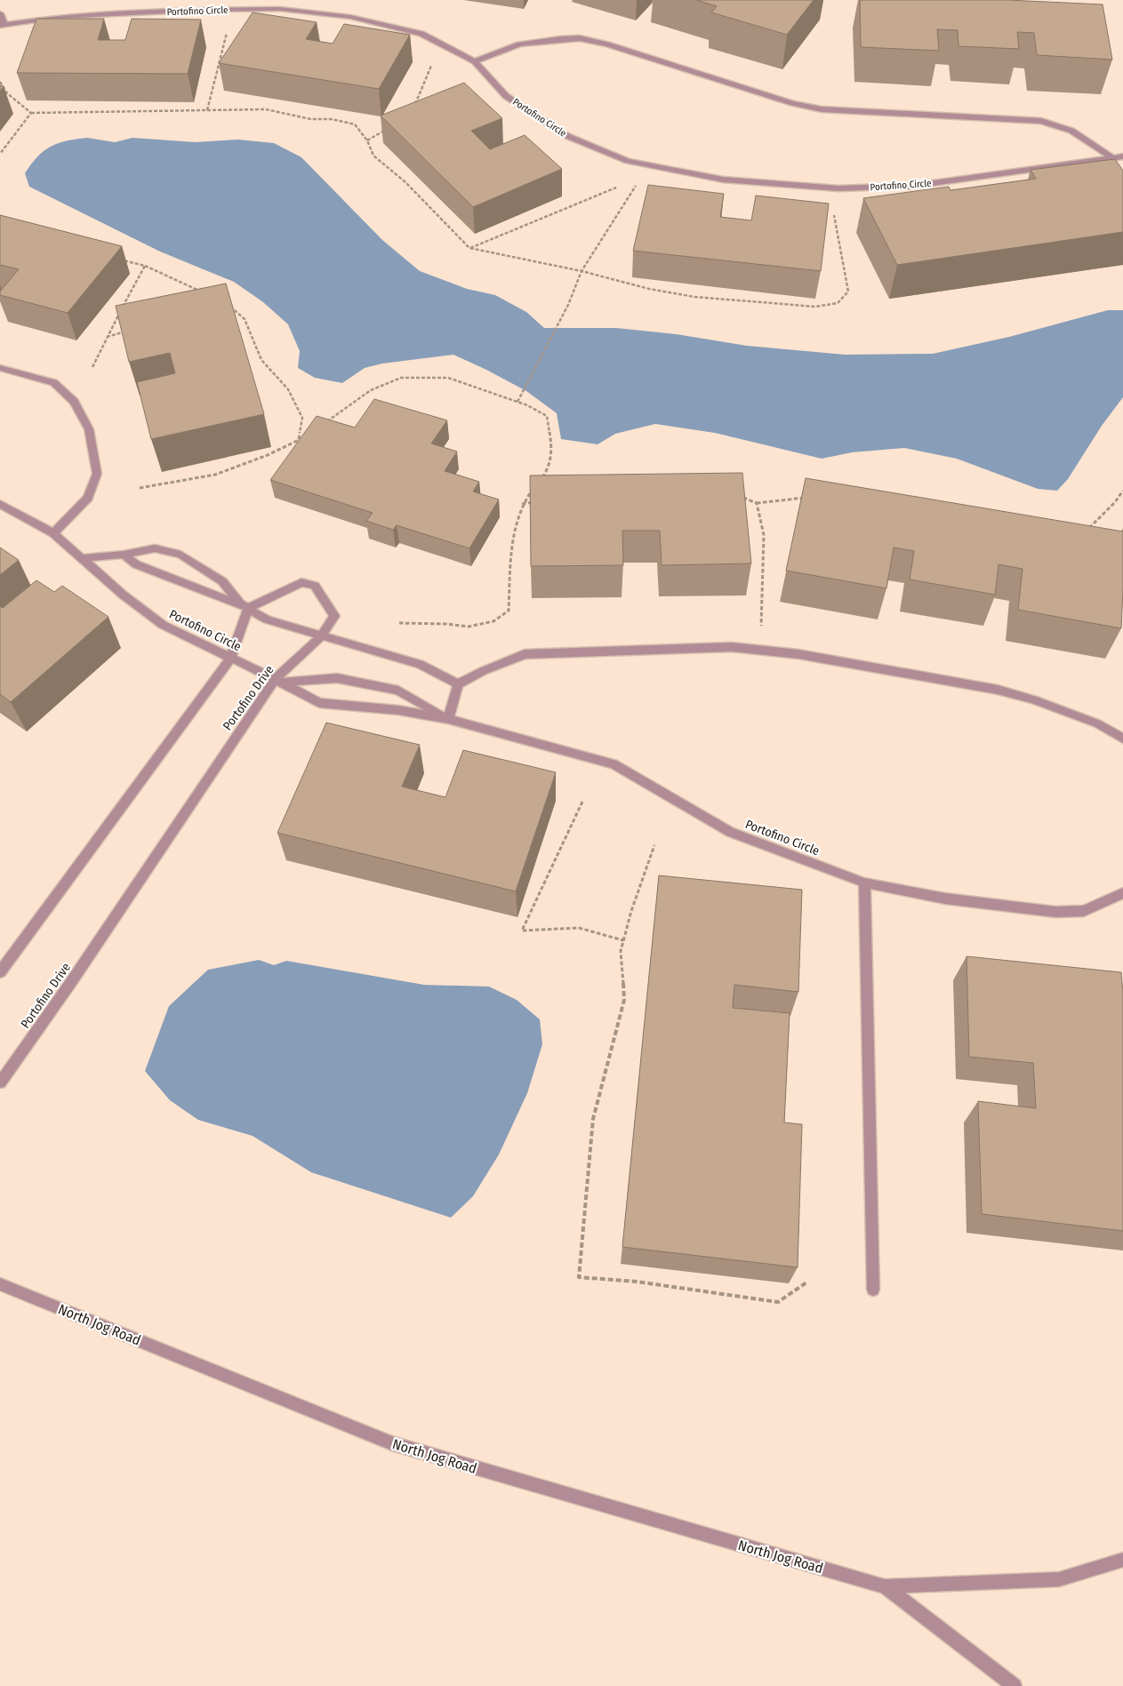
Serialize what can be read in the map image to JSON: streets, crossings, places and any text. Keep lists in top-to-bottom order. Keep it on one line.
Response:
{"streets":{"street":["Portofino Circle","Portofino Drive","North Jog Road"]},"crossings":[["Portofino Circle","Portofino Drive"]]}
